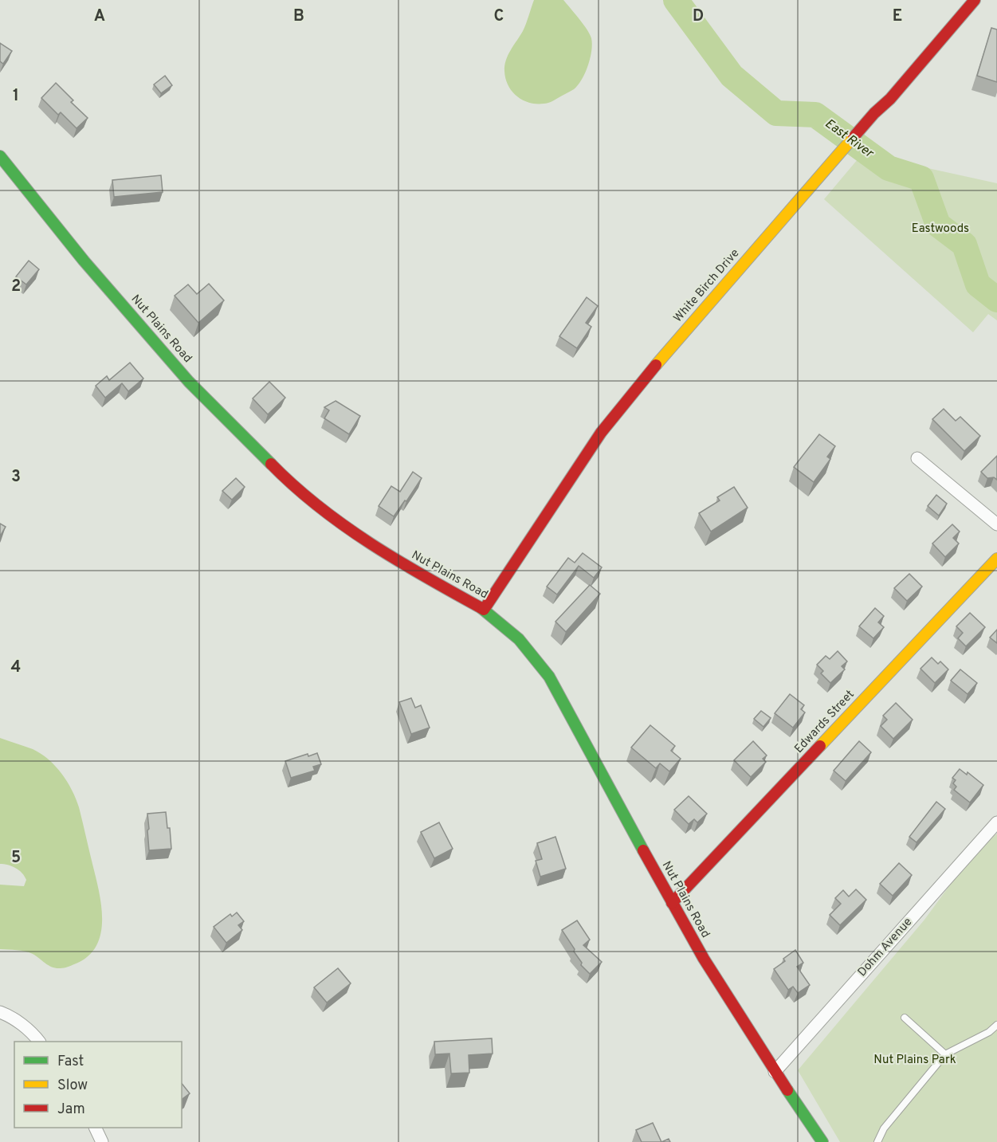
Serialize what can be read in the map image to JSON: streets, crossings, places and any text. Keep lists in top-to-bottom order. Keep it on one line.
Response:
{"streets":{"street":["White Birch Drive","Nut Plains Road","Edwards Street","Dohm Avenue"]},"crossings":[["White Birch Drive","Nut Plains Road"],["Nut Plains Road","Edwards Street"],["Nut Plains Road","Dohm Avenue"]],"water":["East River"],"parks":["Eastwoods","Nut Plains Park"],"legend":["Fast","Slow","Jam"],"grid":{"columns":["A","B","C","D","E"],"rows":["1","2","3","4","5"]}}
